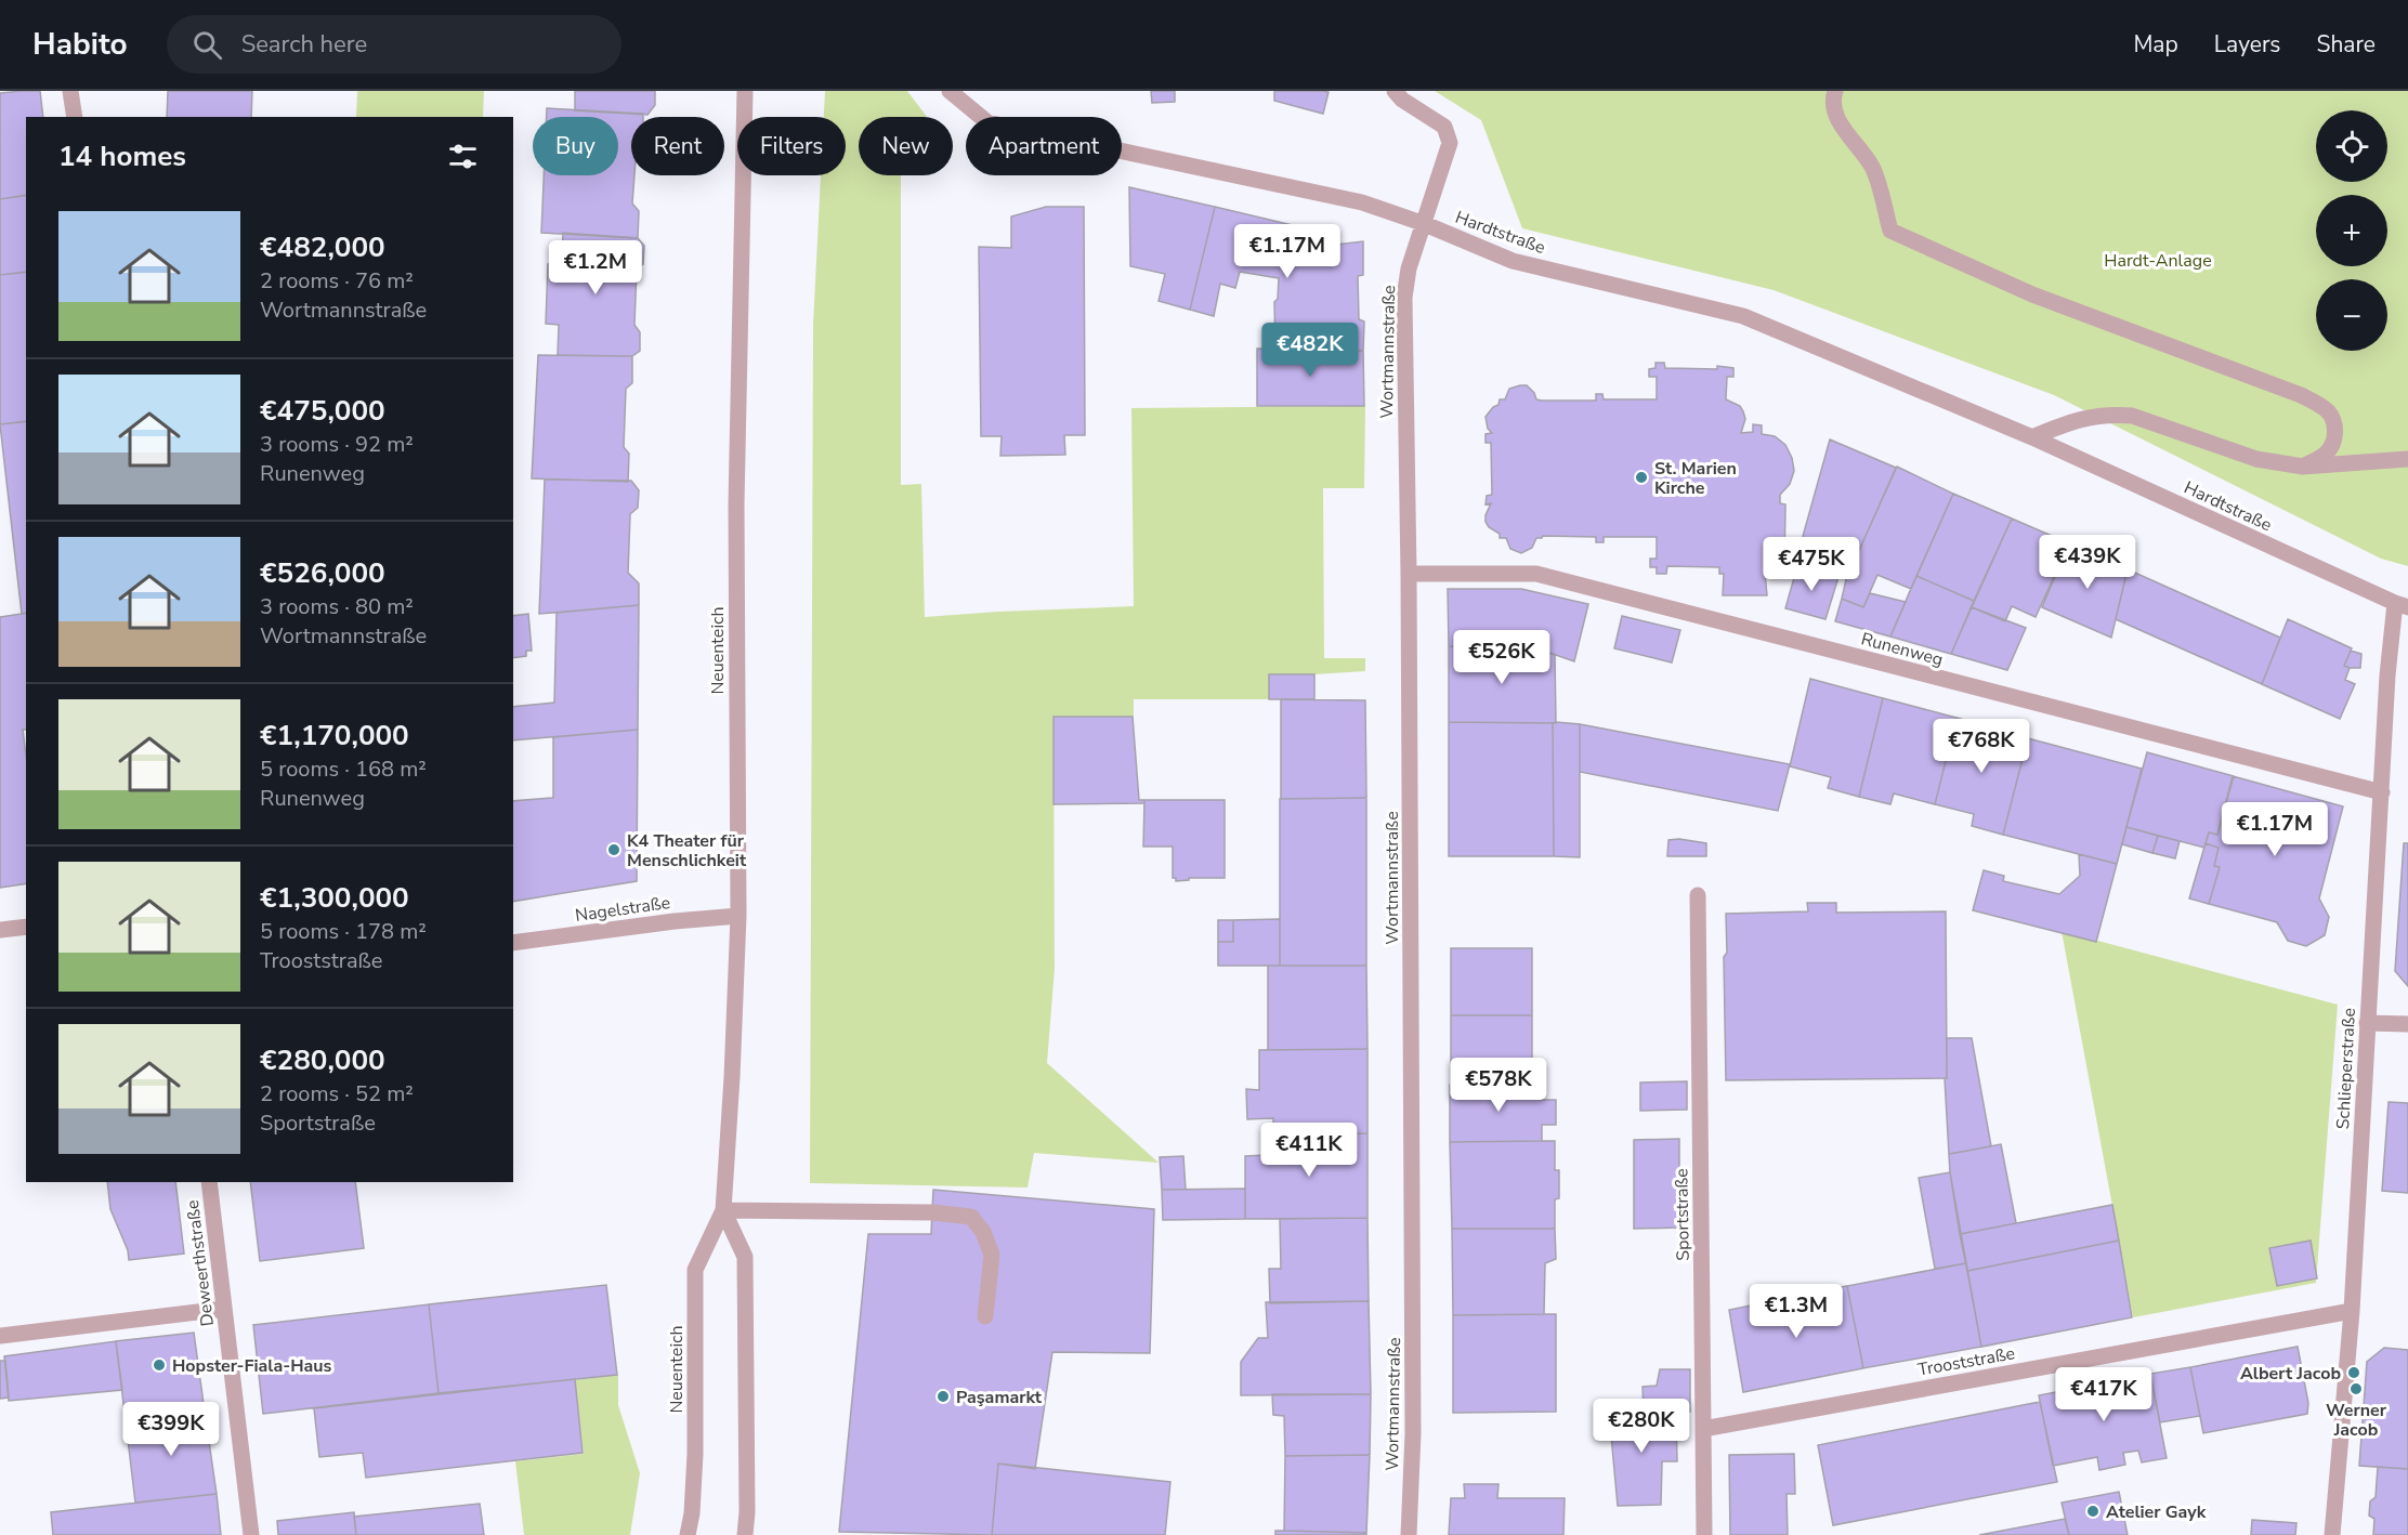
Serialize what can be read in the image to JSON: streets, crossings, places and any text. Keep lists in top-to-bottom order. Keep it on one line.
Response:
{"streets":{"street":["Hardtstraße","Wortmannstraße","Runenweg","Neuenteich","Nagelstraße","Schlieperstraße","Sportstraße","Deweerthstraße","Trooststraße"]},"crossings":[["Hardtstraße","Wortmannstraße"],["Hardtstraße","Schlieperstraße"],["Wortmannstraße","Runenweg"],["Runenweg","Schlieperstraße"],["Neuenteich","Nagelstraße"],["Schlieperstraße","Trooststraße"],["Sportstraße","Trooststraße"]],"parks":["Hardt-Anlage"],"places":["St. Marien Kirche","K4 Theater für Menschlichkeit","Hopster-Fiala-Haus","Albert Jacob","Werner Jacob","Paşamarkt","Atelier Gayk"],"page":{"header":"Habito","search":"Search here","nav":["Map","Layers","Share"],"map_buttons":["+","−"],"chip":["Buy","Rent","Filters","New","Apartment"],"heading":"14 homes","list":[{"name":"€482,000","note":"2 rooms · 76 m² · Wortmannstraße"},{"name":"€475,000","note":"3 rooms · 92 m² · Runenweg"},{"name":"€526,000","note":"3 rooms · 80 m² · Wortmannstraße"},{"name":"€1,170,000","note":"5 rooms · 168 m² · Runenweg"},{"name":"€1,300,000","note":"5 rooms · 178 m² · Trooststraße"},{"name":"€280,000","note":"2 rooms · 52 m² · Sportstraße"}],"price":["€1.17M","€1.2M","€482K","€439K","€475K","€526K","€768K","€1.17M","€578K","€411K","€1.3M","€417K","€280K","€399K"]}}
